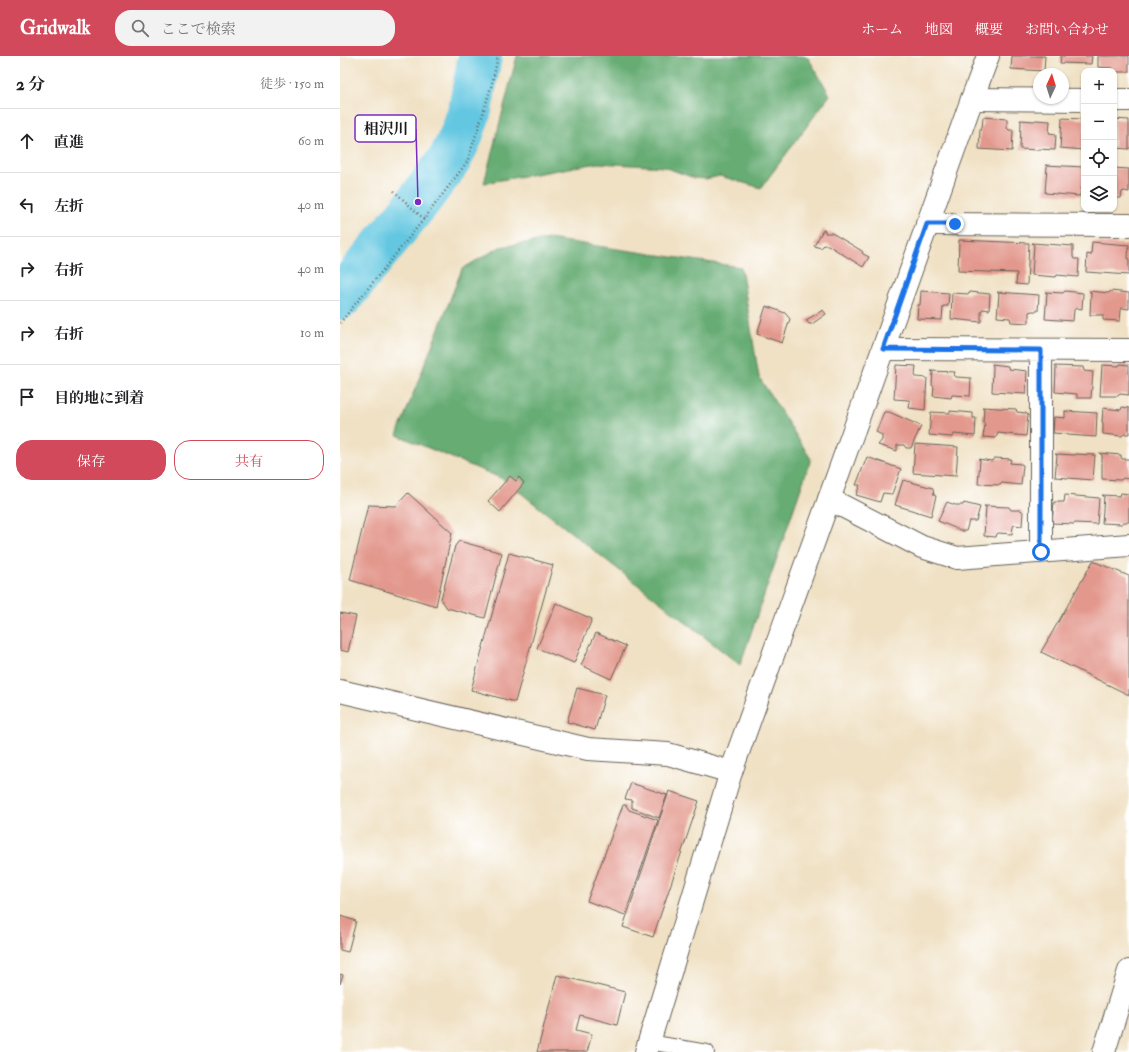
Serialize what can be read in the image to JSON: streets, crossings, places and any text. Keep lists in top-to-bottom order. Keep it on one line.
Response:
{"places":["相沢川"],"north":"top","page":{"header":"Gridwalk","search":"ここで検索","nav":["ホーム","地図","概要","お問い合わせ"],"heading":["2 分","徒歩 · 150 m"],"map_buttons":["+","−"],"list":[["直進","60 m"],["左折","40 m"],["右折","40 m"],["右折","10 m"],"目的地に到着"],"buttons":["保存","共有"]}}
